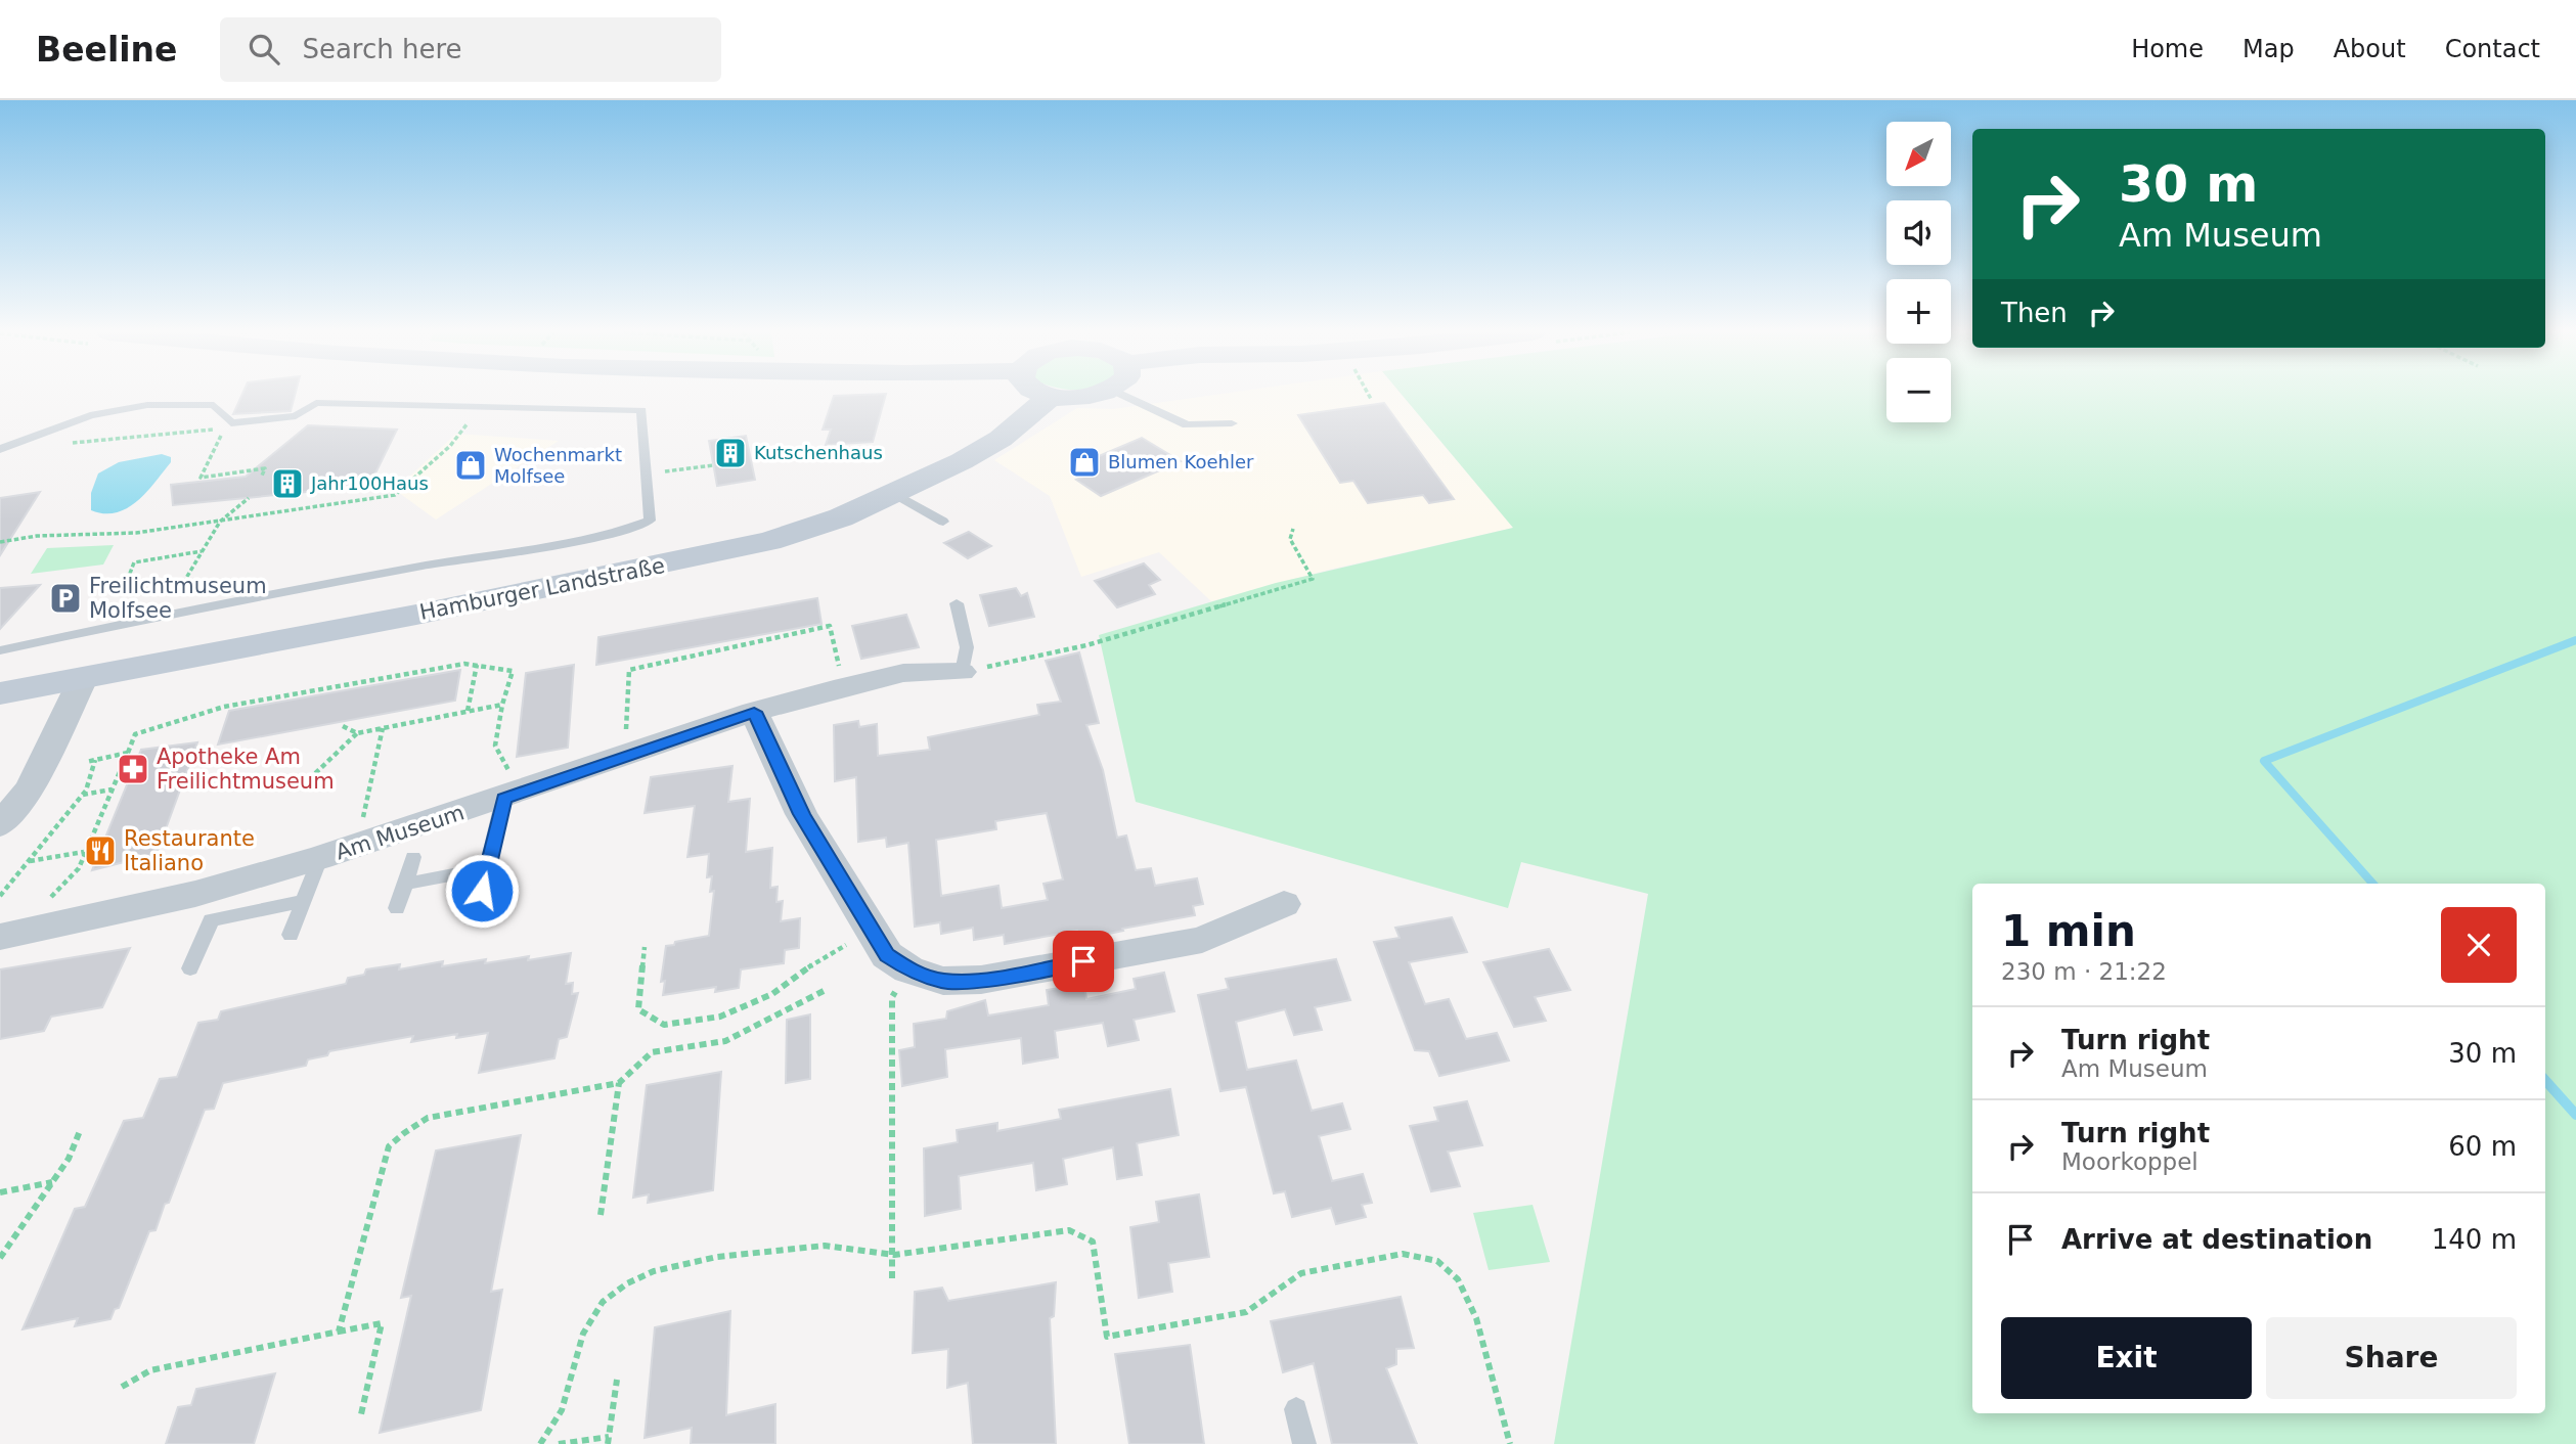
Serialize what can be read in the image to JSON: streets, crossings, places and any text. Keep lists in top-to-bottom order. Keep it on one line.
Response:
{"streets":{"main road":["Hamburger Landstraße"],"street":["Am Museum"]},"places":{"building":["Kutschenhaus","Jahr100Haus"],"shop":["Blumen Koehler","Wochenmarkt Molfsee"],"parking":["Freilichtmuseum Molfsee"],"pharmacy":["Apotheke Am Freilichtmuseum"],"restaurant":["Restaurante Italiano"]},"north":"bottom left","page":{"header":"Beeline","search":"Search here","nav":["Home","Map","About","Contact"],"map_buttons":["+","−"],"turn":["30 m","Am Museum"],"then":"Then","heading":["1 min","230 m · 21:22"],"list":[{"name":"Turn right","note":"Am Museum","value":"30 m"},{"name":"Turn right","note":"Moorkoppel","value":"60 m"},{"name":"Arrive at destination","value":"140 m"}],"buttons":["Exit","Share"]}}
